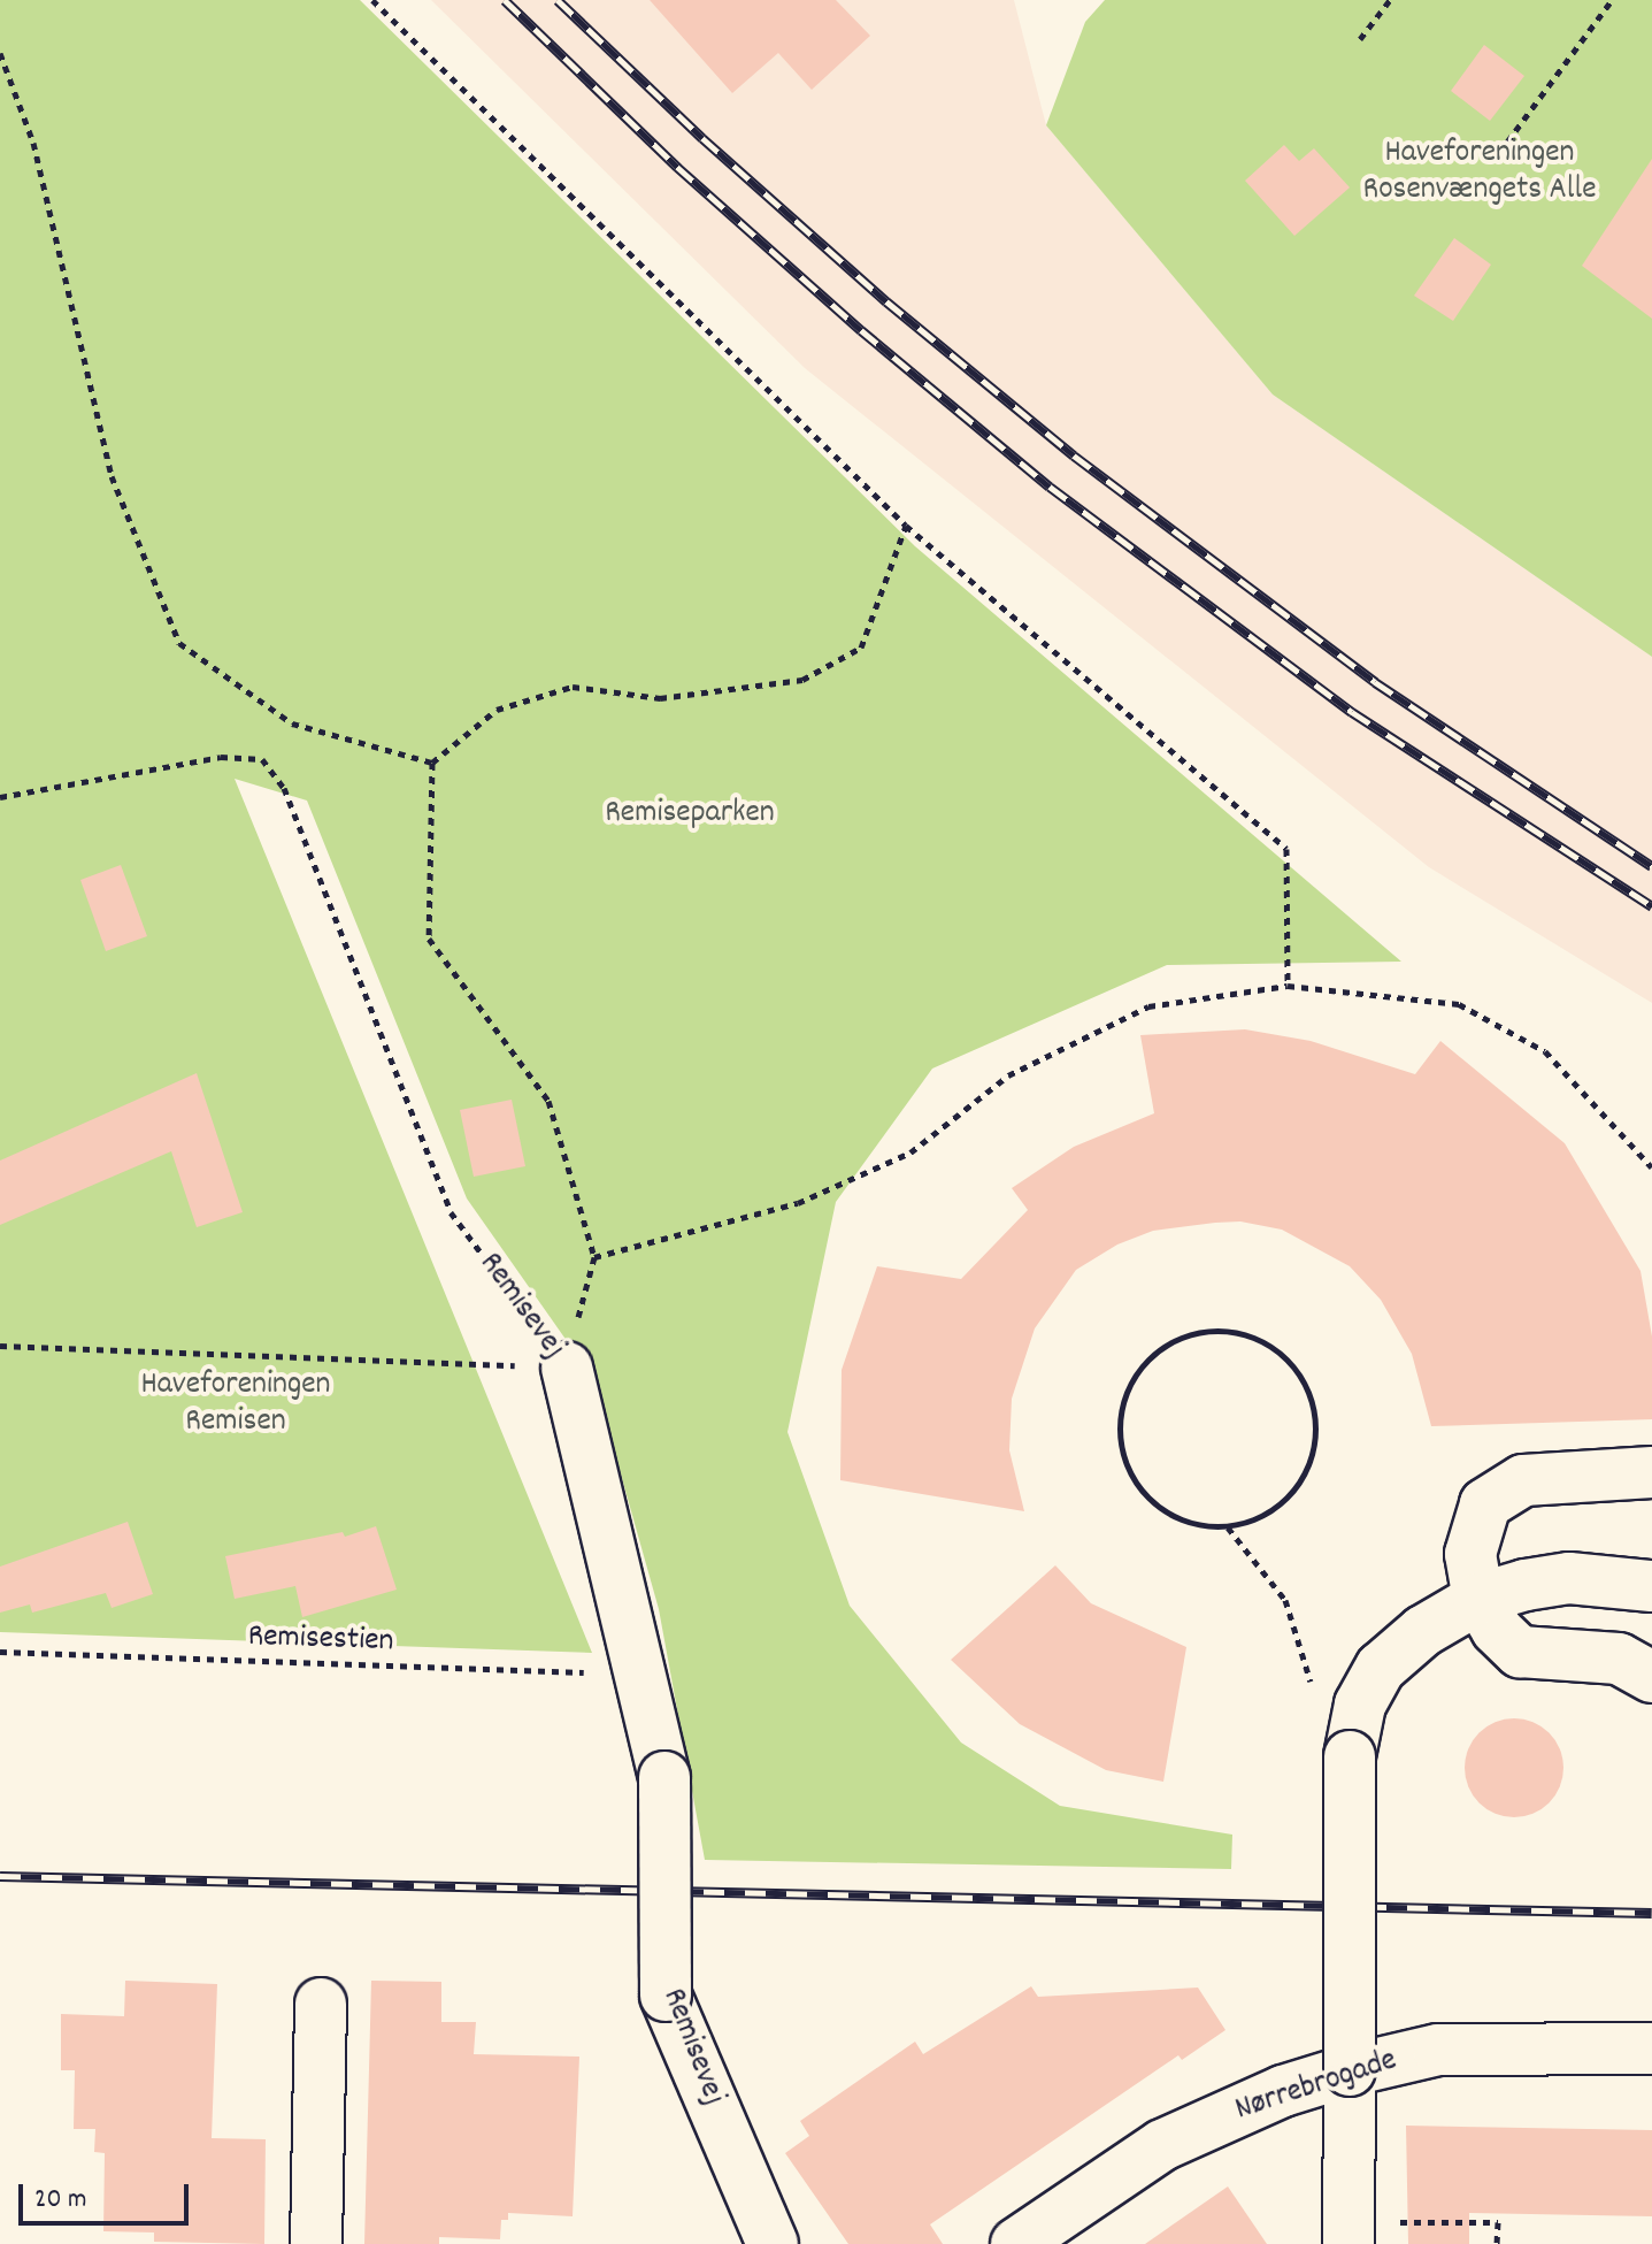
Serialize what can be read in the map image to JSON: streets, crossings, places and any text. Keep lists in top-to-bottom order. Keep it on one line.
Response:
{"streets":{"street":["Remisevej","Nørrebrogade"],"path":["Remisestien"]},"crossings":[["Remisevej","Remisestien"]],"parks":["Haveforeningen Rosenvængets Alle","Remiseparken","Haveforeningen Remisen"],"scale_bar":"20 m"}
